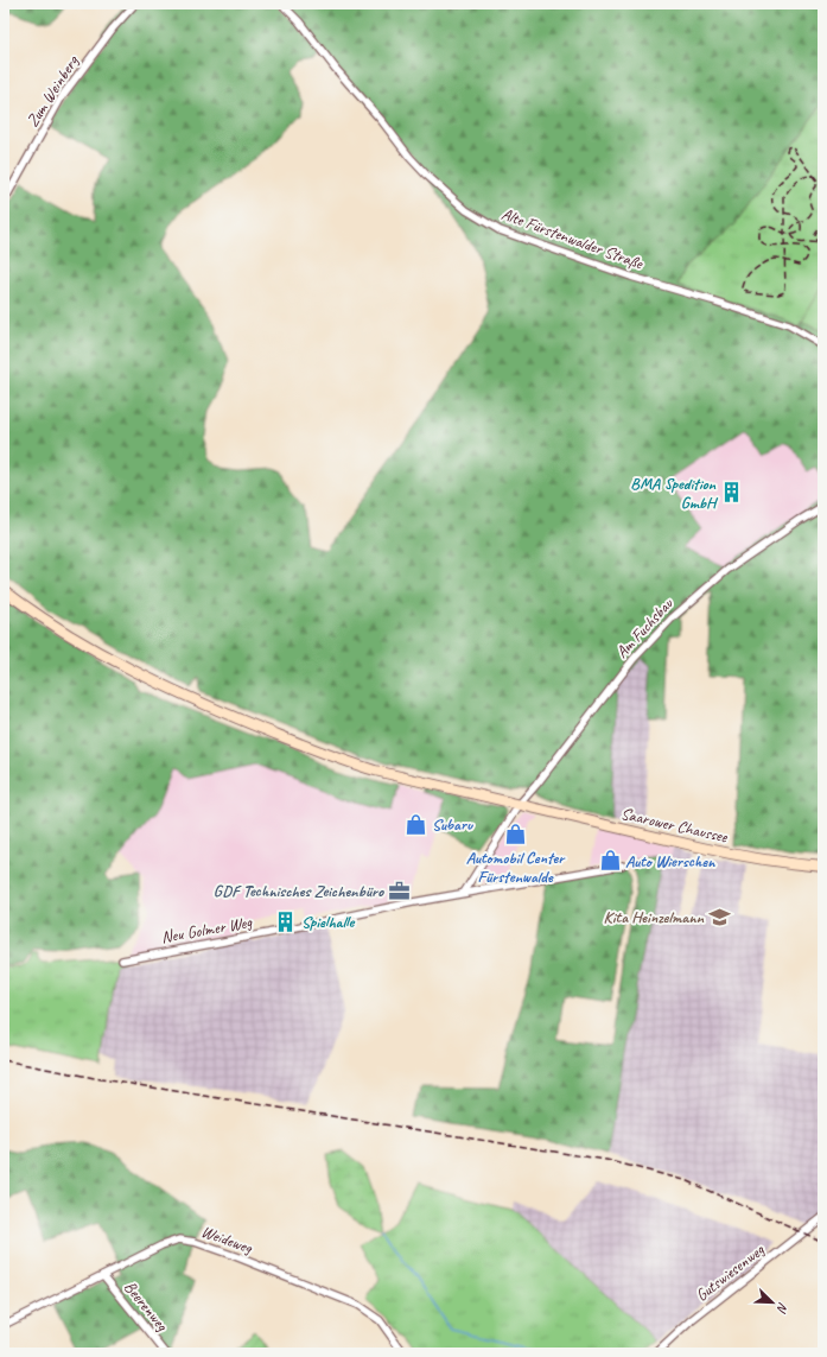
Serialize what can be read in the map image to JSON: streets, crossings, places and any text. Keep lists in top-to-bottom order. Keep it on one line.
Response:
{"streets":{"main road":["Saarower Chaussee"],"street":["Zum Weinberg","Alte Fürstenwalder Straße","Am Fuchsbau","Neu Golmer Weg","Weideweg","Gutswiesenweg","Beerenweg"]},"crossings":[["Am Fuchsbau","Saarower Chaussee"],["Weideweg","Beerenweg"]],"places":{"building":["BMA Spedition GmbH","Spielhalle"],"shop":["Subaru","Automobil Center Fürstenwalde","Auto Wierschen"],"office":["GDF Technisches Zeichenbüro"],"school or university":["Kita Heinzelmann"]},"north":"bottom right"}
